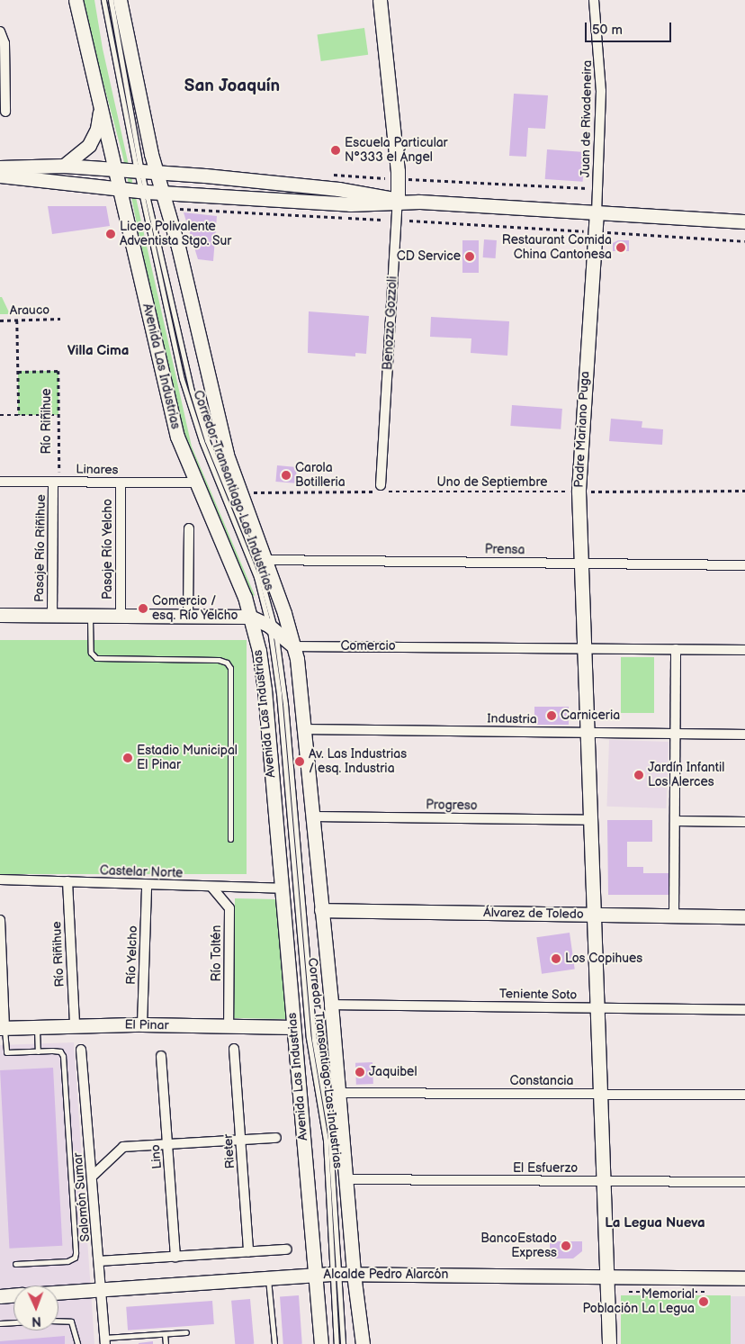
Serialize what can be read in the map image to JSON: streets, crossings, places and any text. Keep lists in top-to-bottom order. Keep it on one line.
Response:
{"streets":{"main road":["Benozzo Gozzoli","Avenida Las Industrias","Padre Mariano Puga","Álvarez de Toledo","El Pinar","Alcalde Pedro Alarcón"],"street":["Juan de Rivadeneira","Río Riñihue","Linares","Pasaje Río Riñihue","Pasaje Río Yelcho","Prensa","Comercio","Industria","Progreso","Castelar Norte","Río Toltén","Río Yelcho","Teniente Soto","Constancia","Rieter","Lino","El Esfuerzo","Salomón Sumar"],"lane":["Corredor Transantiago Las Industrias"],"path":["Arauco","Uno de Septiembre"]},"crossings":[["Juan de Rivadeneira","Padre Mariano Puga"],["Avenida Las Industrias","Linares"],["Avenida Las Industrias","Castelar Norte"],["Avenida Las Industrias","El Pinar"],["Avenida Las Industrias","Alcalde Pedro Alarcón"],["Río Riñihue","Linares"],["Río Riñihue","Pasaje Río Riñihue"],["Río Riñihue","Castelar Norte"],["Río Riñihue","El Pinar"],["Padre Mariano Puga","Uno de Septiembre"],["Padre Mariano Puga","Prensa"],["Padre Mariano Puga","Comercio"],["Linares","Pasaje Río Riñihue"],["Linares","Pasaje Río Yelcho"],["Corredor Transantiago Las Industrias","Alcalde Pedro Alarcón"],["Castelar Norte","Río Toltén"],["Castelar Norte","Río Yelcho"],["Río Toltén","El Pinar"],["Río Yelcho","El Pinar"],["Salomón Sumar","Alcalde Pedro Alarcón"]],"districts":["San Joaquín","Villa Cima","La Legua Nueva"],"places":["Escuela Particular N°333 el Ángel","Liceo Polivalente Adventista Stgo. Sur","Restaurant Comida China Cantonesa","CD Service","Carola Botilleria","Comercio / esq. Río Yelcho","Carniceria","Estadio Municipal El Pinar","Av. Las Industrias / esq. Industria","Jardín Infantil Los Alerces","Los Copihues","Jaquibel","BancoEstado Express","Memorial Población La Legua"],"scale_bar":"50 m","north":"bottom"}
